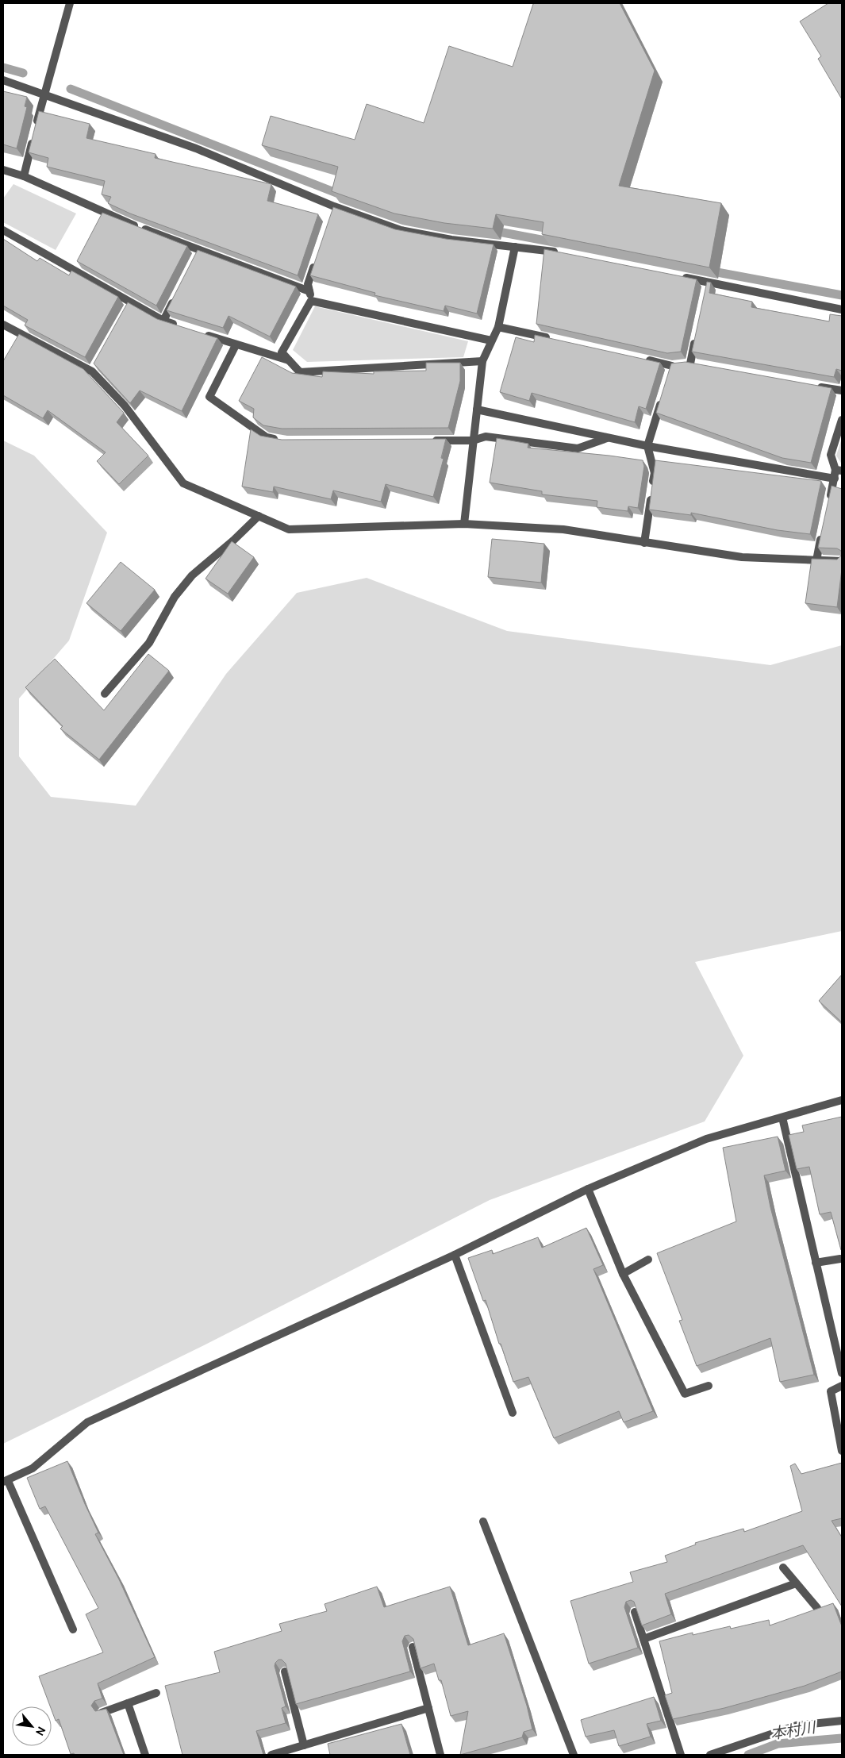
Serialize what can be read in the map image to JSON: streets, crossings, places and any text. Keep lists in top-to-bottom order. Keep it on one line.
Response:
{"water":["本村川"],"north":"bottom right"}
